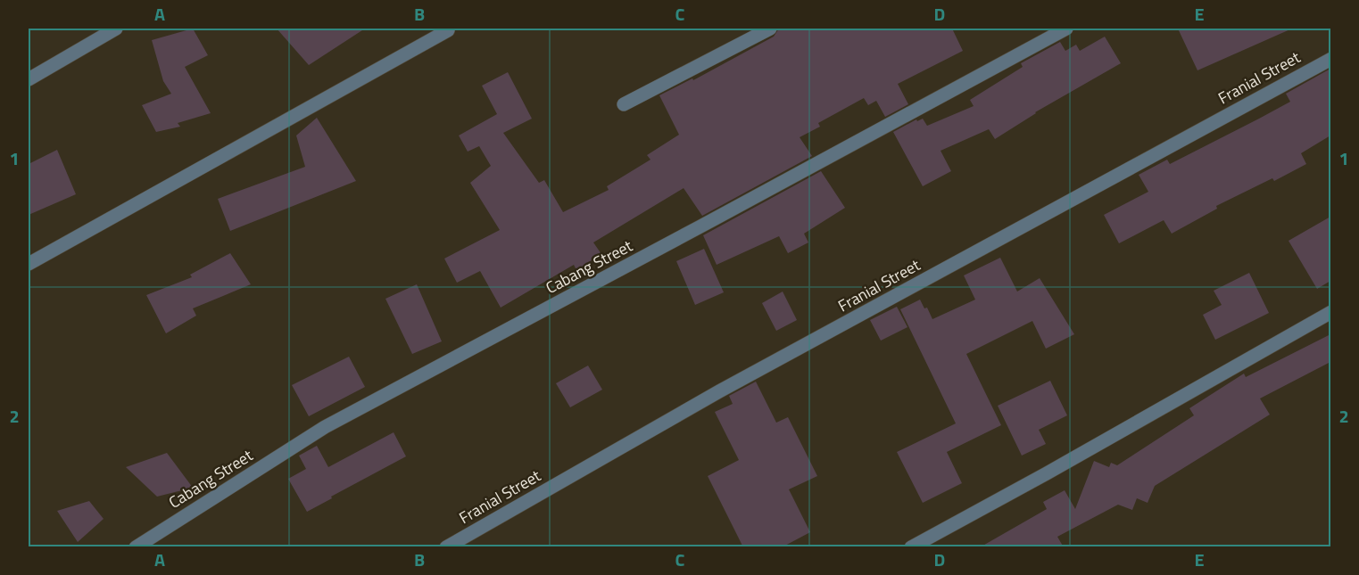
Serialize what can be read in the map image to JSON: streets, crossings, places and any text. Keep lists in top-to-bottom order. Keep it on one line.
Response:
{"streets":{"street":["Franial Street","Cabang Street"]},"grid":{"columns":["A","B","C","D","E"],"rows":["1","2"]}}
